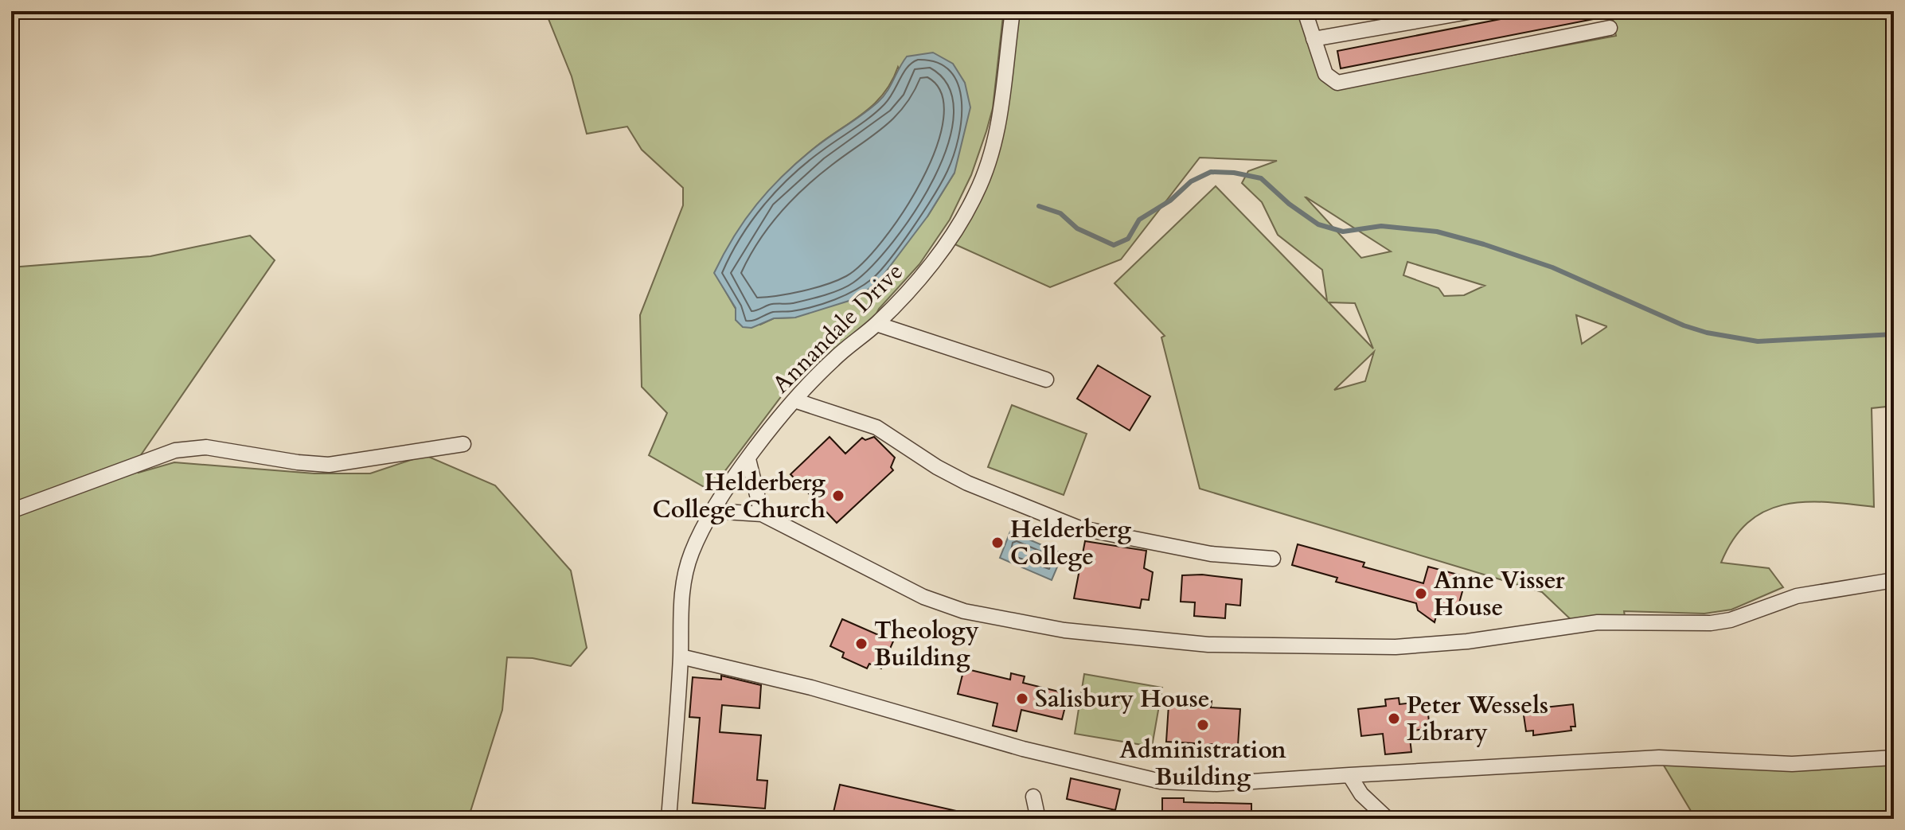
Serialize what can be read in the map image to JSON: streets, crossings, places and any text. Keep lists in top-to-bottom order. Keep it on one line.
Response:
{"streets":{"street":["Annandale Drive"]},"places":["Helderberg College Church","Helderberg College","Anne Visser House","Theology Building","Salisbury House","Peter Wessels Library","Administration Building"]}
